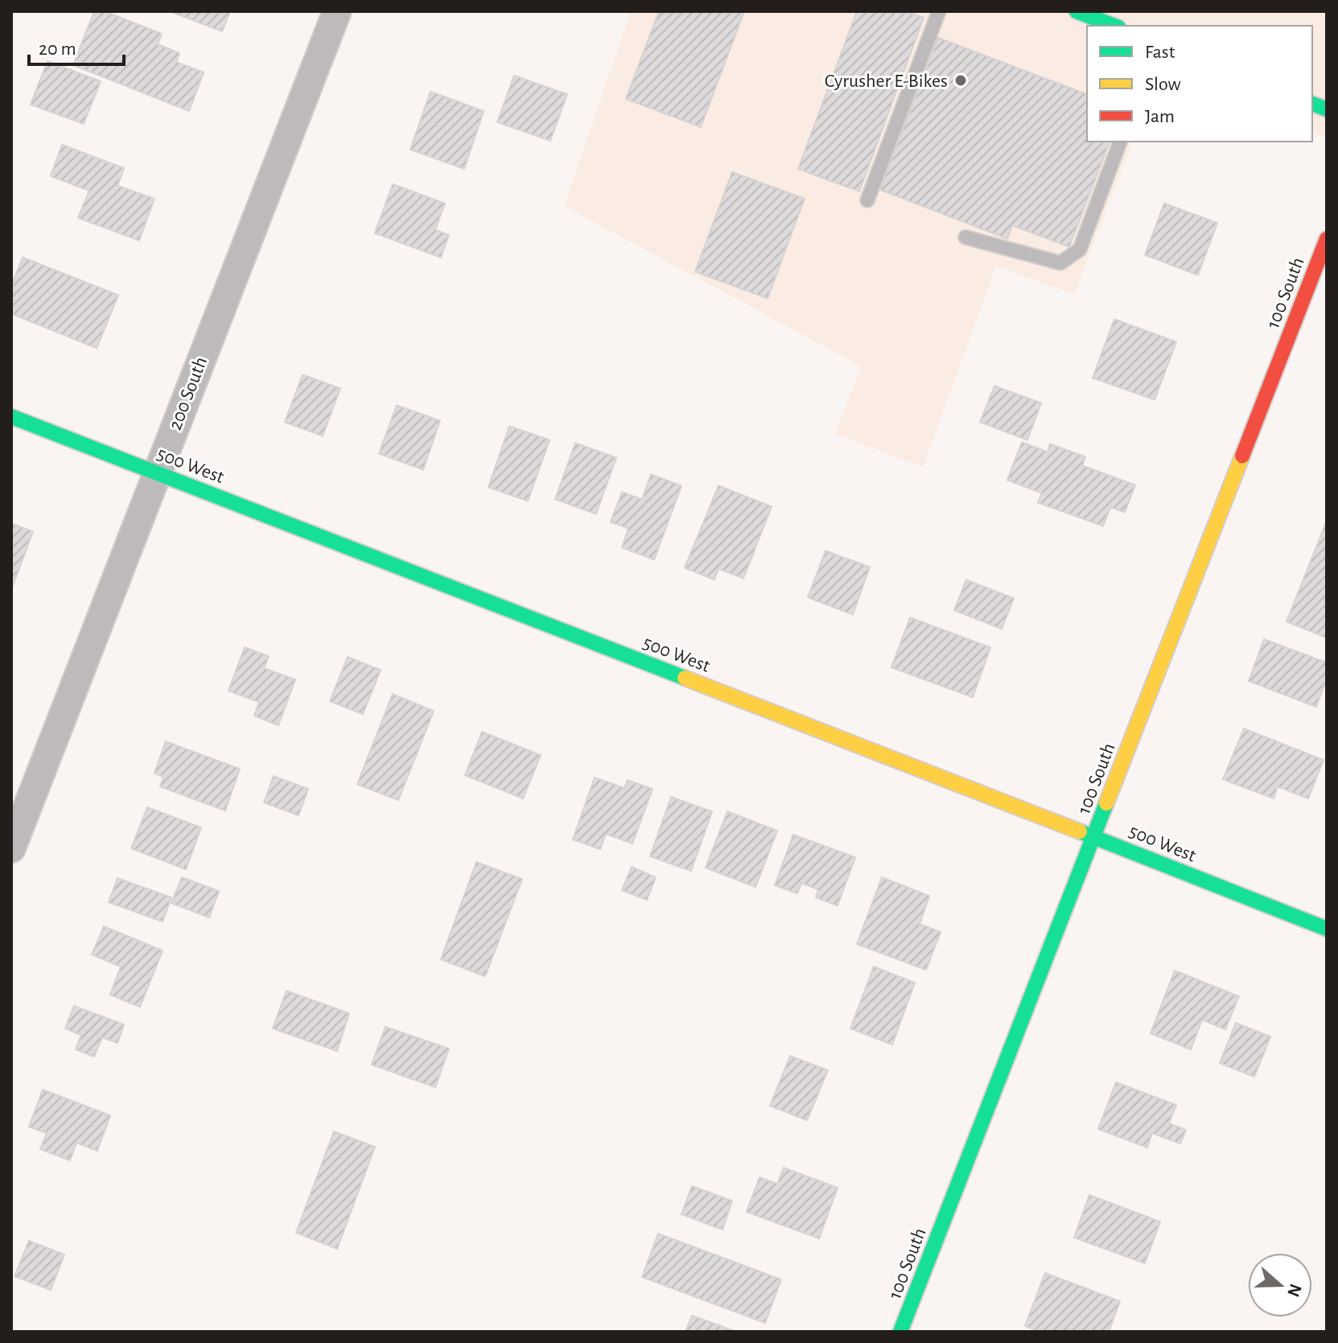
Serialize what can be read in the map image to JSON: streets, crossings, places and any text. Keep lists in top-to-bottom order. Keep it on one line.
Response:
{"streets":{"street":["100 South","200 South","500 West"]},"crossings":[["100 South","500 West"],["200 South","500 West"]],"places":["Cyrusher E-Bikes"],"legend":["Fast","Slow","Jam"],"scale_bar":"20 m","north":"right"}
